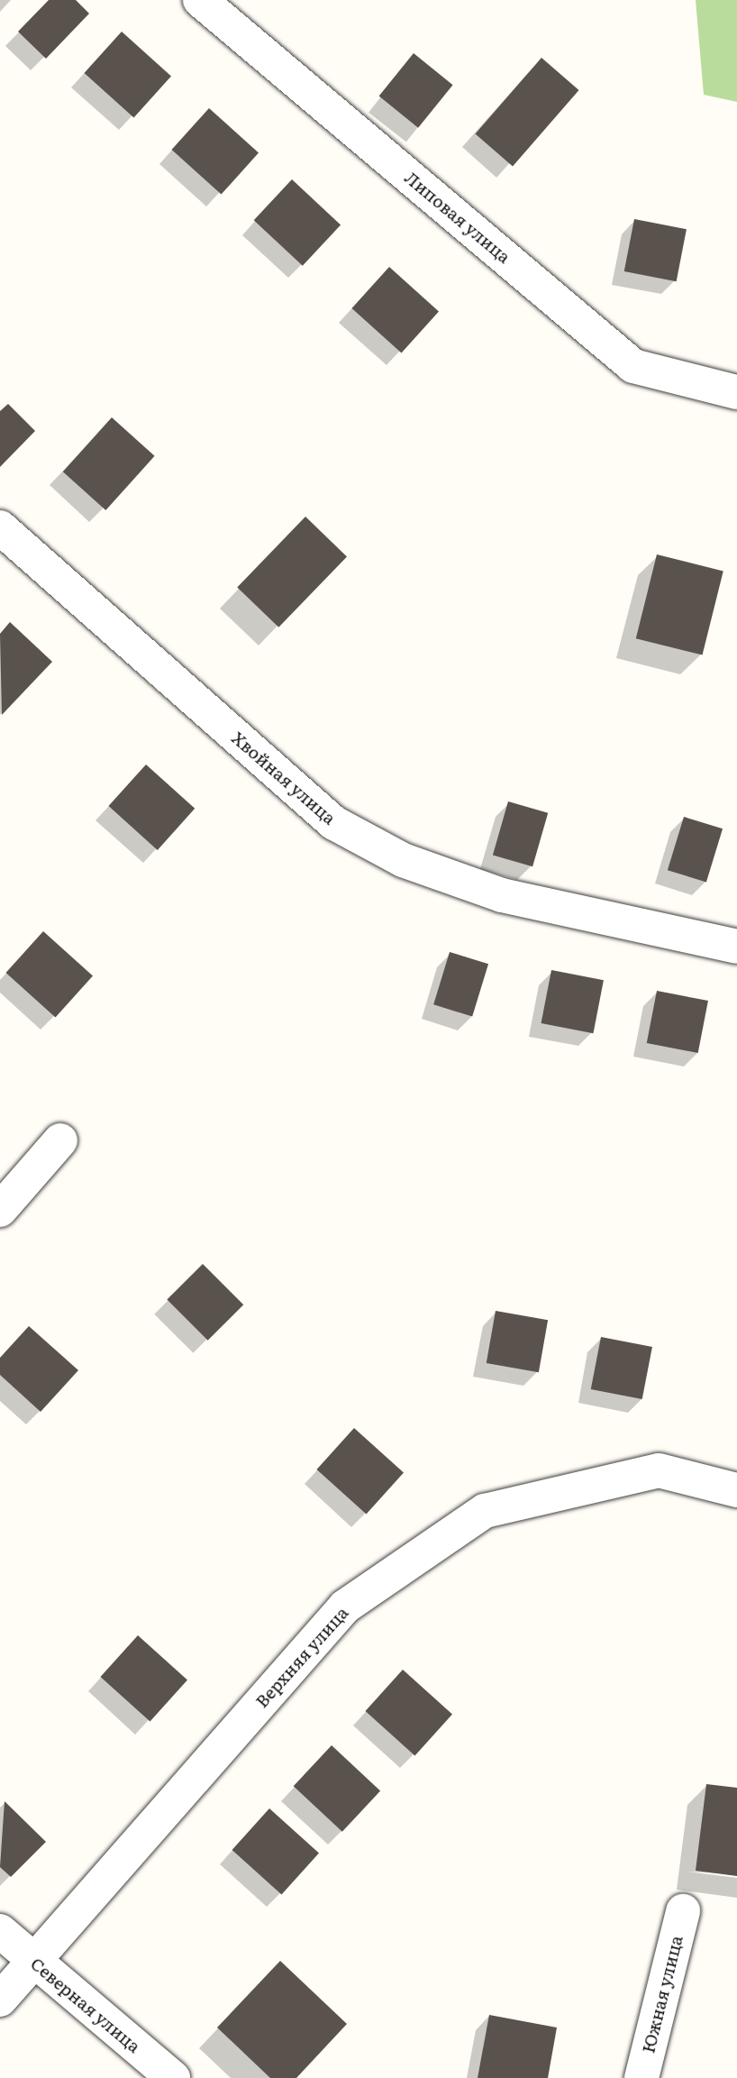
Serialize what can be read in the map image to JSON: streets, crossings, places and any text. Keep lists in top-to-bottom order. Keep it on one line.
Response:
{"streets":{"street":["Липовая улица","Хвойная улица","Верхняя улица","Южная улица","Северная улица"]},"crossings":[["Верхняя улица","Северная улица"]]}
